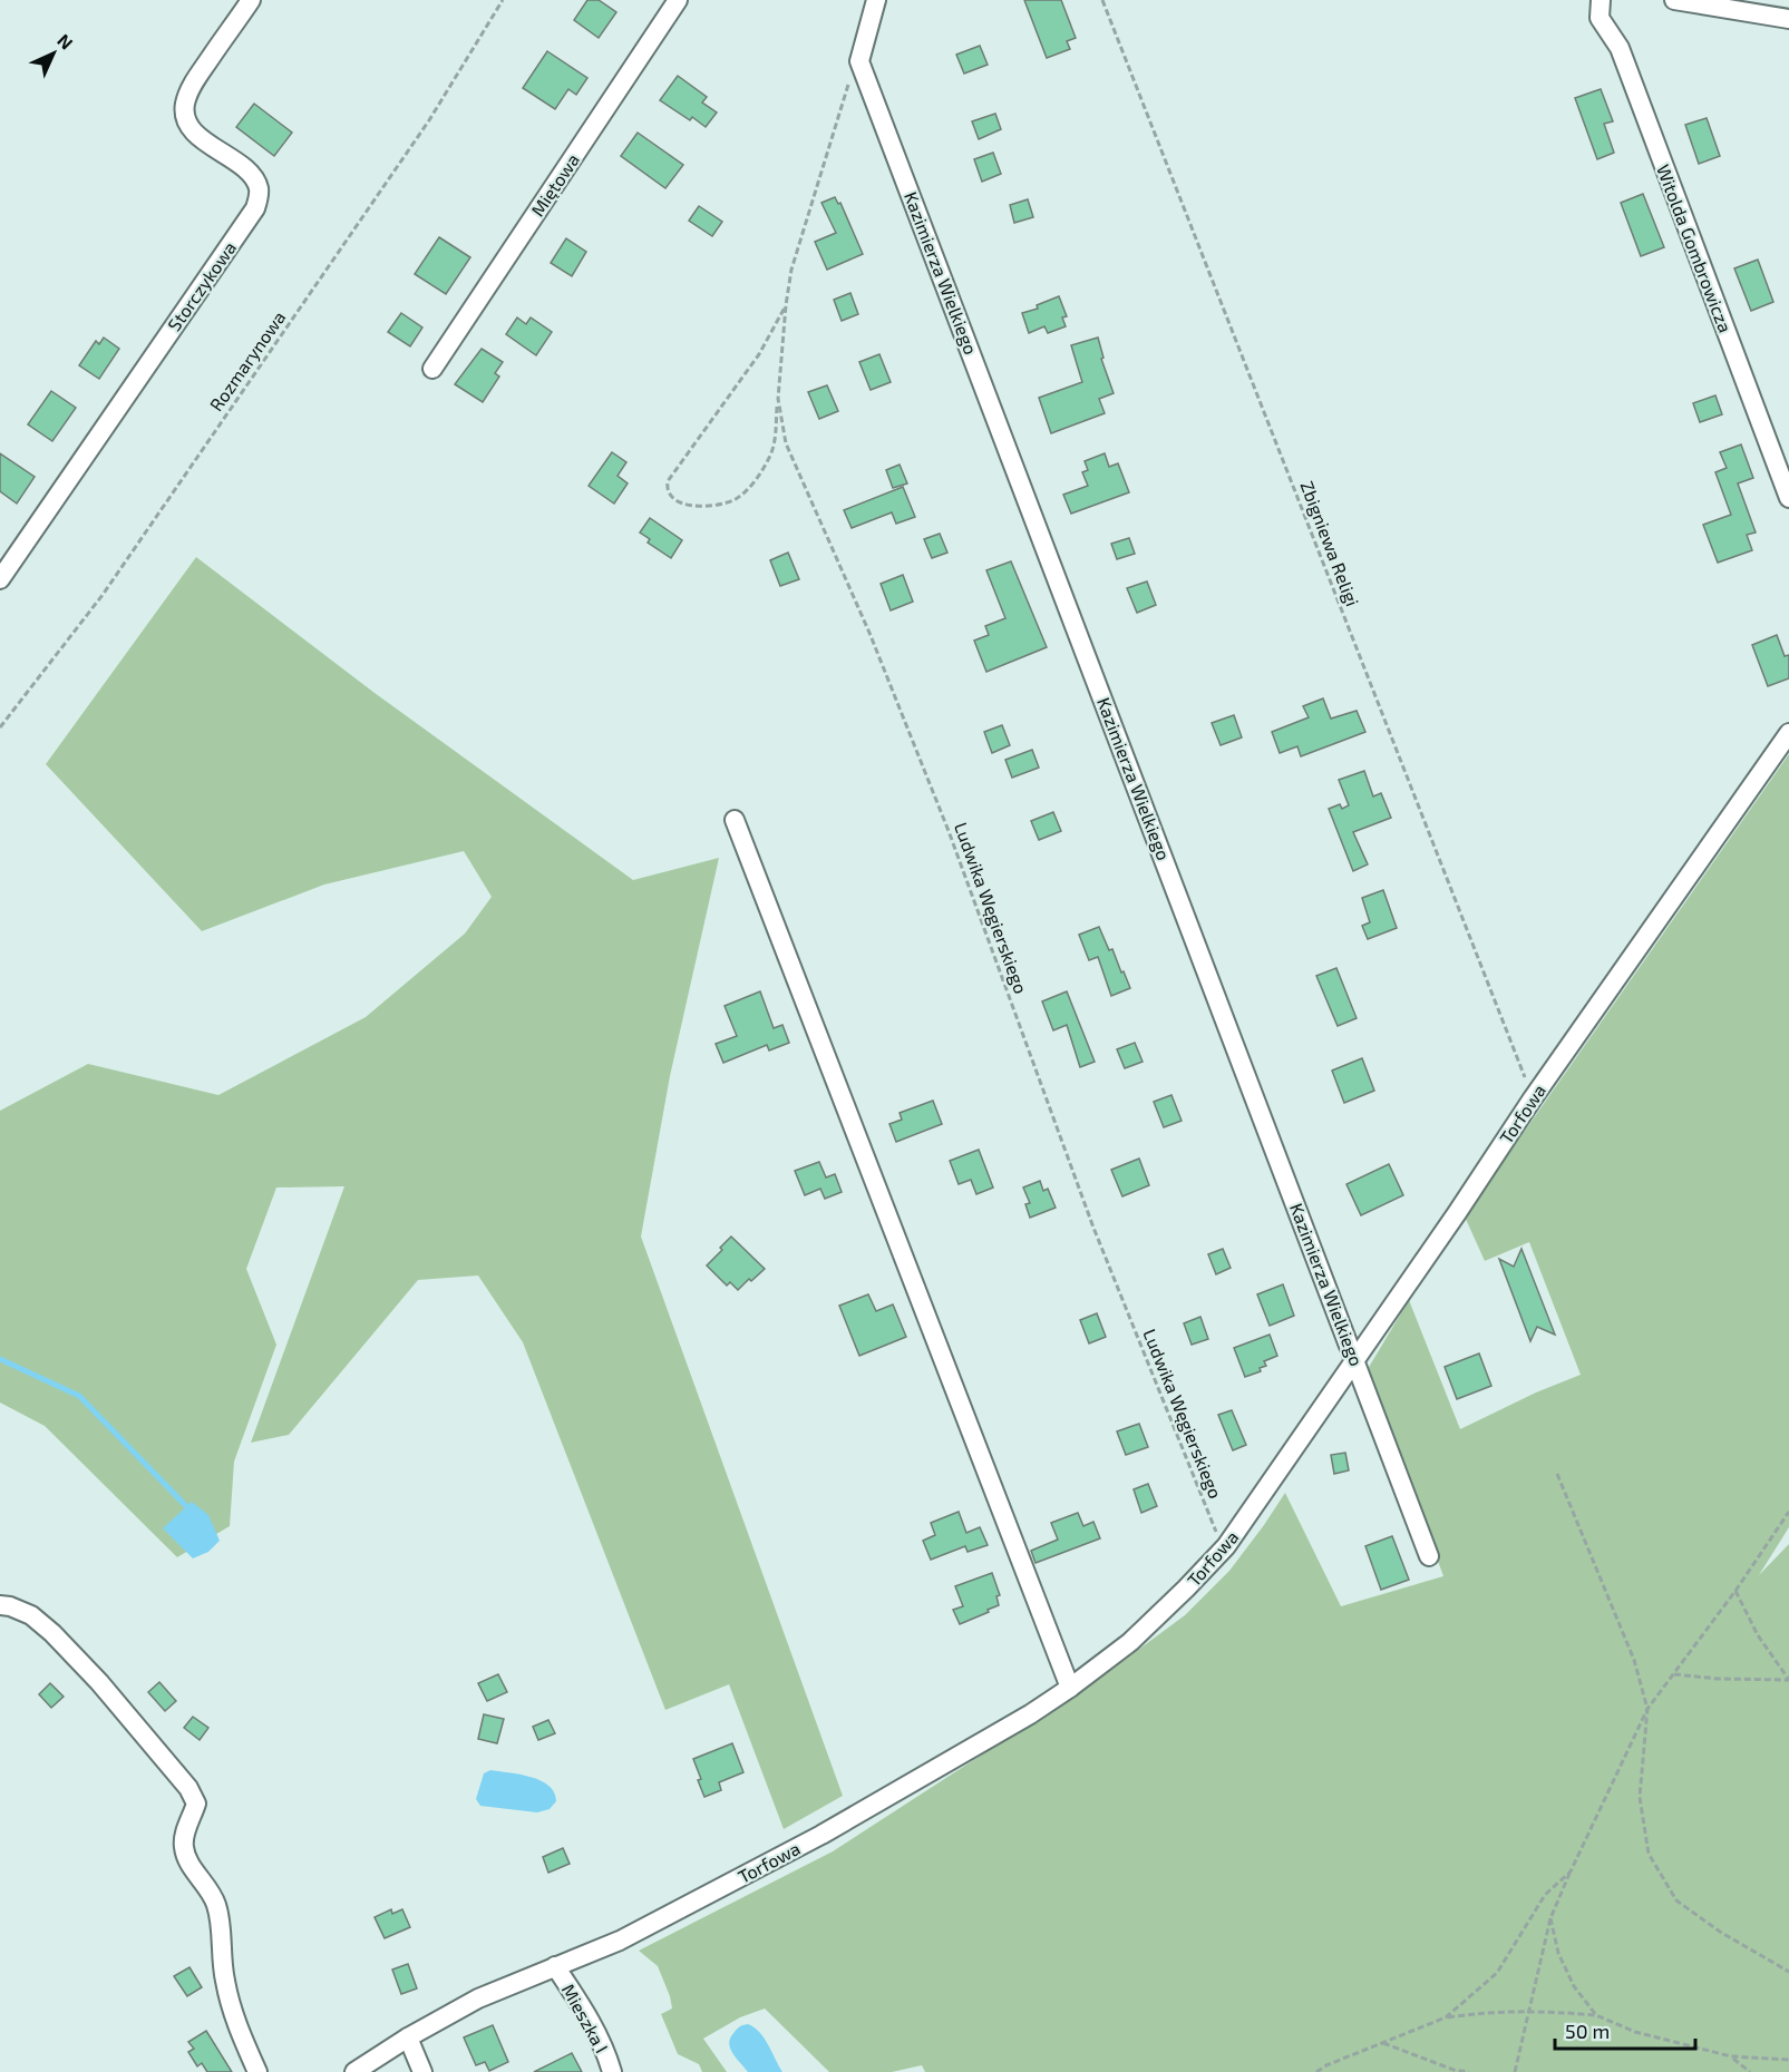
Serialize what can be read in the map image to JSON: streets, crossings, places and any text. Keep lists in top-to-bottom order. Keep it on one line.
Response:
{"streets":{"street":["Miętowa","Witolda Gombrowicza","Kazimierza Wielkiego","Storczykowa","Torfowa","Mieszka I"],"path":["Rozmarynowa","Zbigniewa Religi","Ludwika Węgierskiego"]},"crossings":[["Kazimierza Wielkiego","Ludwika Węgierskiego"],["Kazimierza Wielkiego","Torfowa"],["Zbigniewa Religi","Torfowa"],["Ludwika Węgierskiego","Torfowa"],["Torfowa","Mieszka I"]],"scale_bar":"50 m","north":"top right"}
